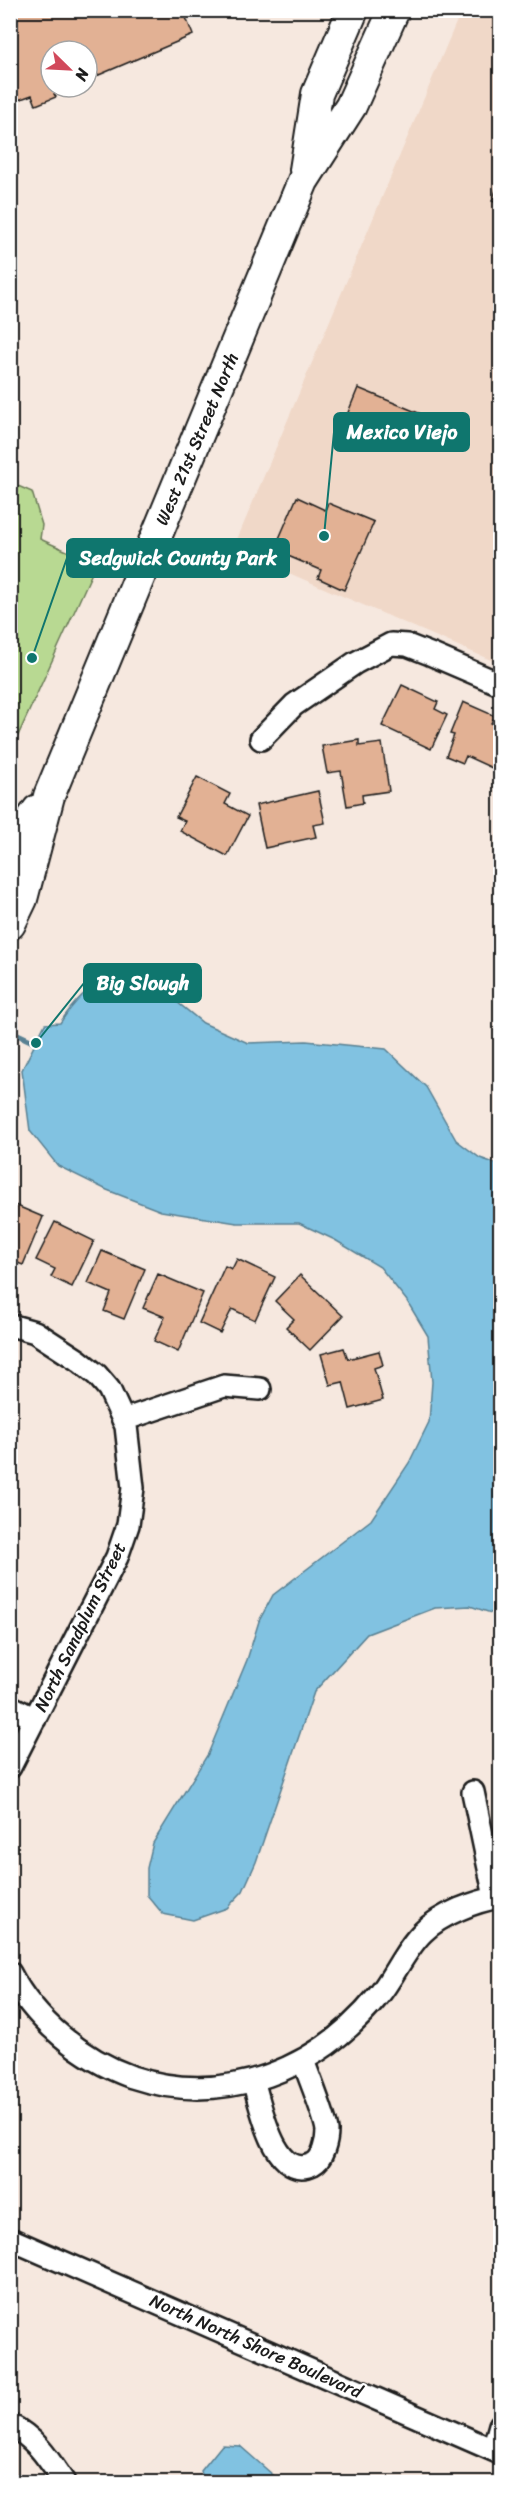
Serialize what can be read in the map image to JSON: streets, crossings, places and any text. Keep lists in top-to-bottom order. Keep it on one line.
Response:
{"streets":{"main road":["West 21st Street North"],"street":["North Sandplum Street","North North Shore Boulevard"]},"places":["Mexico Viejo","Sedgwick County Park","Big Slough"],"north":"bottom right"}
